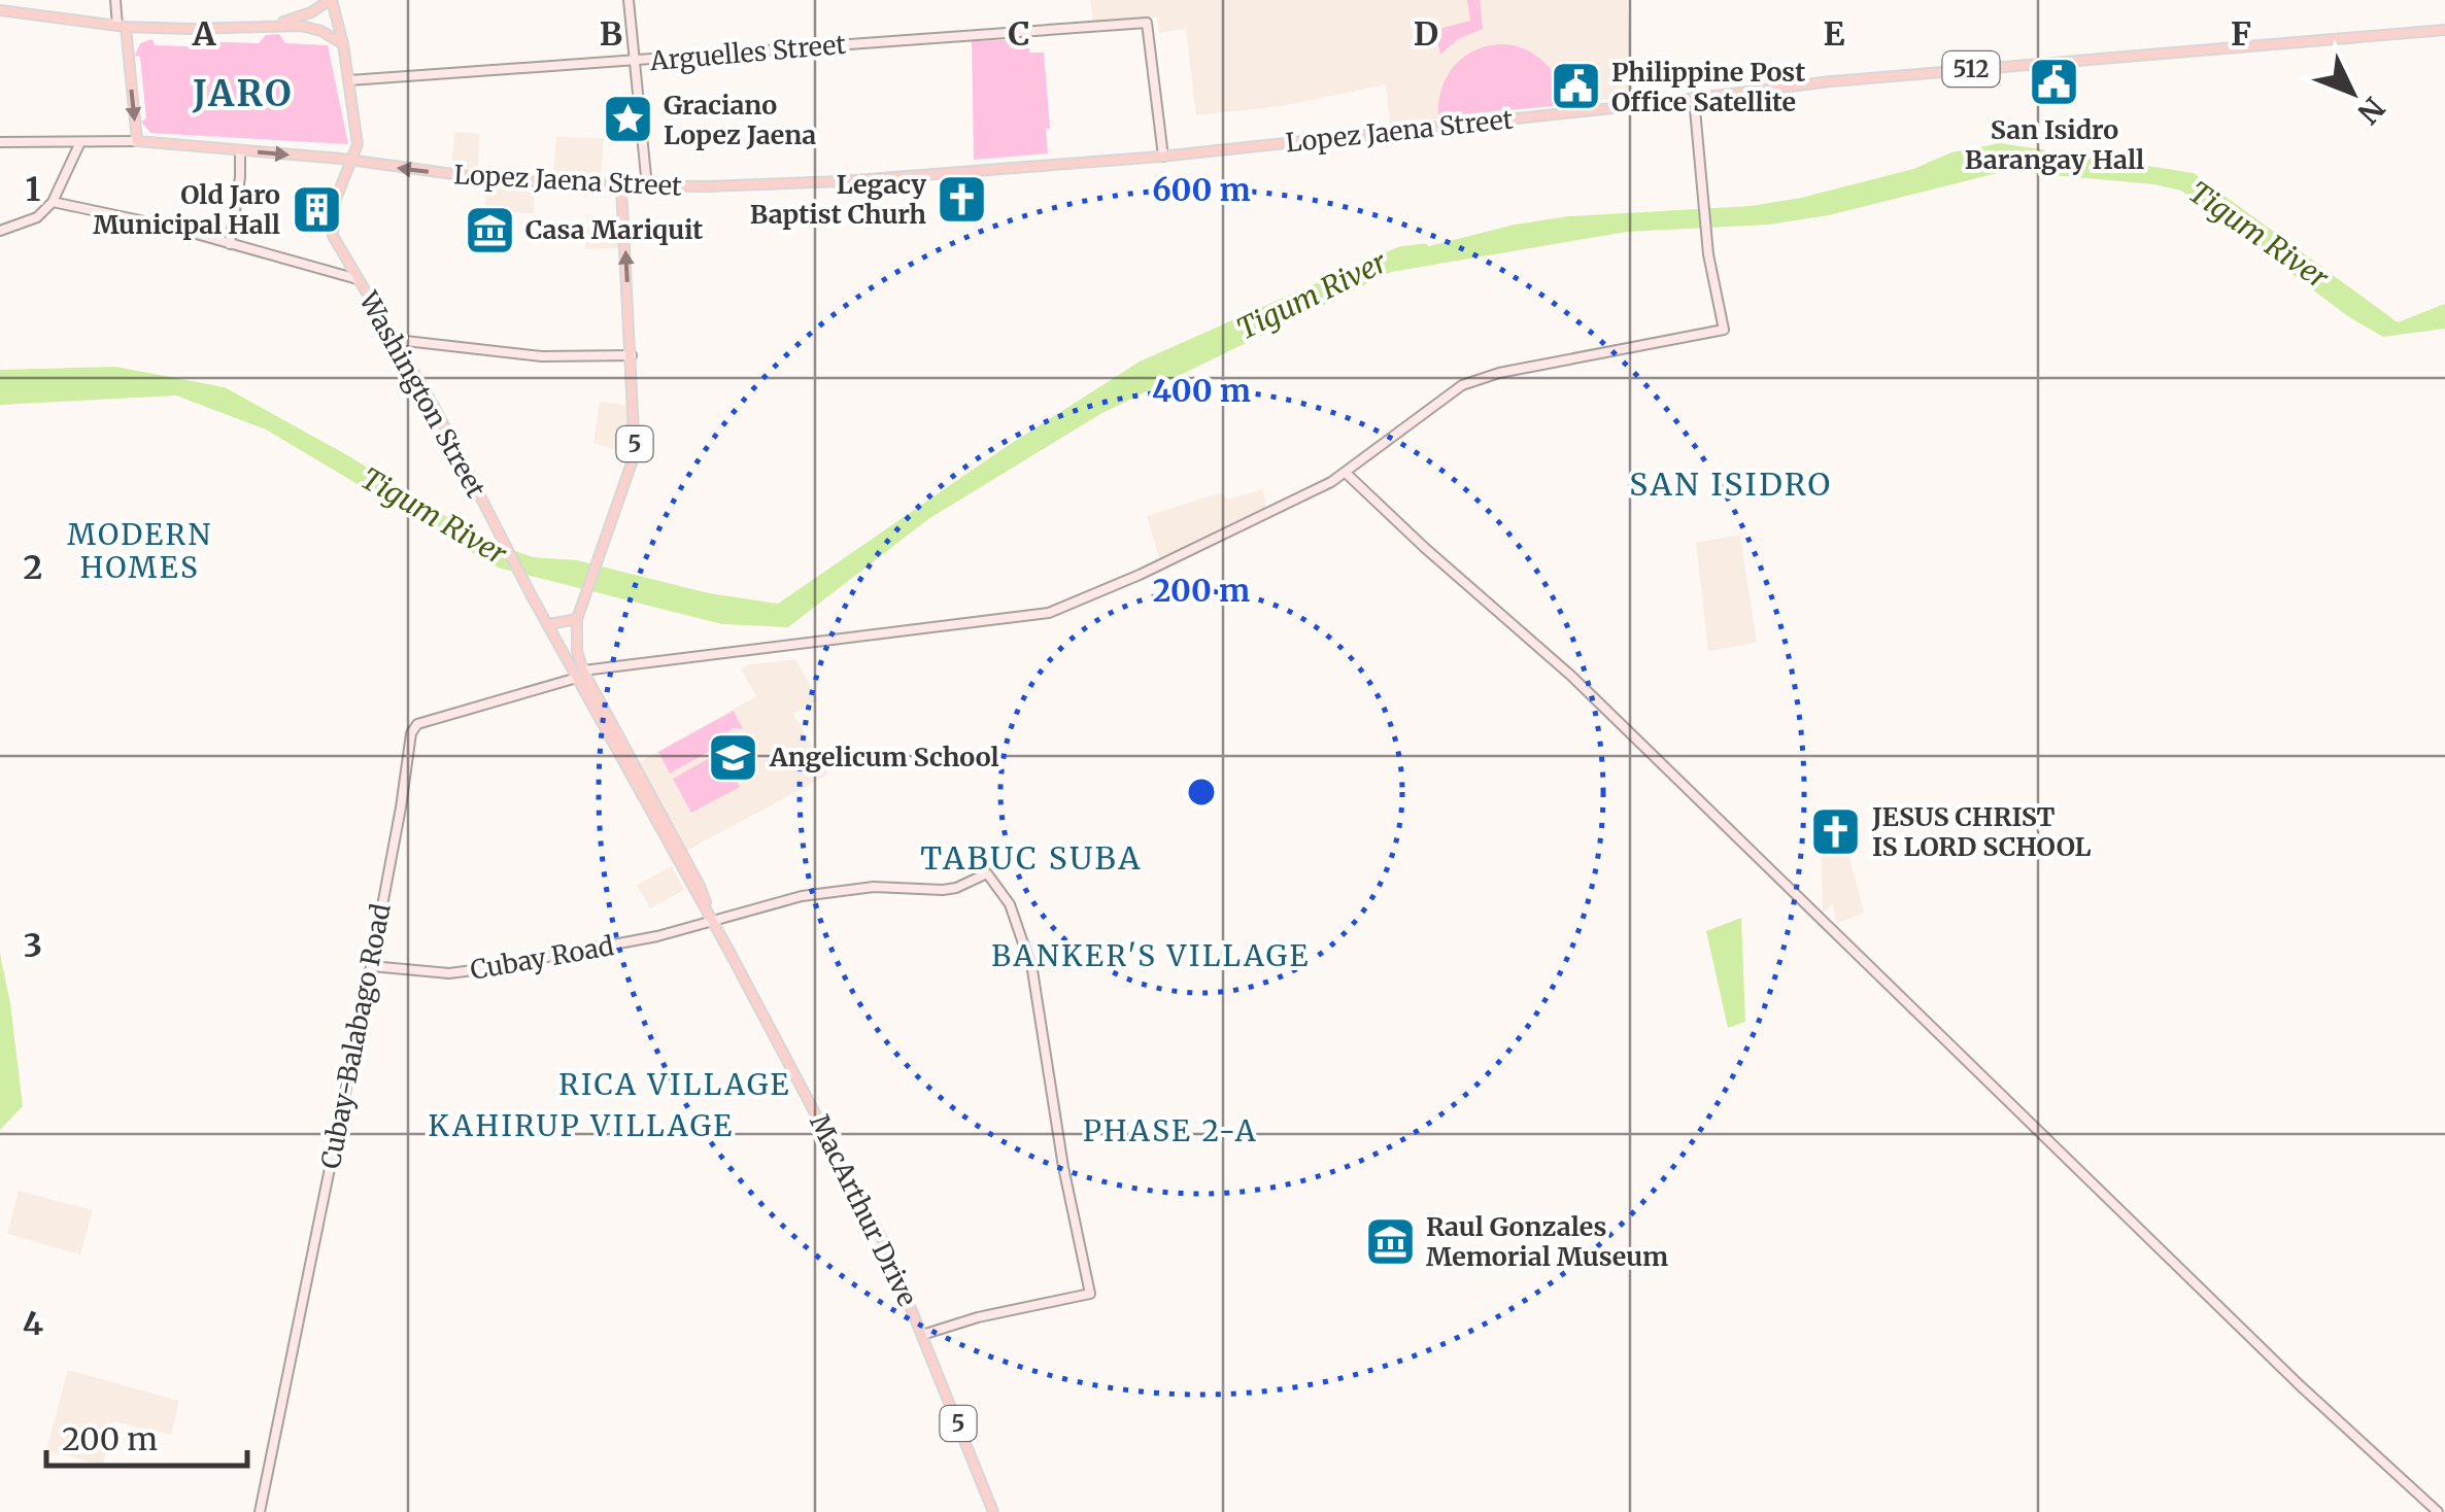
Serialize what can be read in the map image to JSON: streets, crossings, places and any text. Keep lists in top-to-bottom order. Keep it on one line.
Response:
{"streets":{"main road":["512","Lopez Jaena Street","Washington Street","5","MacArthur Drive"],"street":["Arguelles Street","Cubay Road","Cubay-Balabago Road"]},"crossings":[["Arguelles Street","Lopez Jaena Street"],["Lopez Jaena Street","Washington Street"],["Lopez Jaena Street","5"],["Washington Street","5"],["Washington Street","Cubay-Balabago Road"],["Washington Street","MacArthur Drive"],["5","Cubay-Balabago Road"],["5","MacArthur Drive"],["Cubay Road","Cubay-Balabago Road"],["Cubay Road","MacArthur Drive"],["Cubay-Balabago Road","MacArthur Drive"]],"districts":["JARO","SAN ISIDRO","MODERN HOMES","TABUC SUBA","BANKER'S VILLAGE","RICA VILLAGE","KAHIRUP VILLAGE","PHASE 2-A"],"water":["Tigum River"],"places":{"public building":["San Isidro Barangay Hall","Philippine Post Office Satellite"],"place":["Graciano Lopez Jaena"],"church":["Legacy Baptist Churh","JESUS CHRIST IS LORD SCHOOL"],"building":["Old Jaro Municipal Hall"],"museum":["Casa Mariquit","Raul Gonzales Memorial Museum"],"school or university":["Angelicum School"]},"scale_bar":"200 m","north":"bottom right","grid":{"columns":["A","B","C","D","E","F"],"rows":["1","2","3","4"]},"rings":["600 m","400 m","200 m"]}
